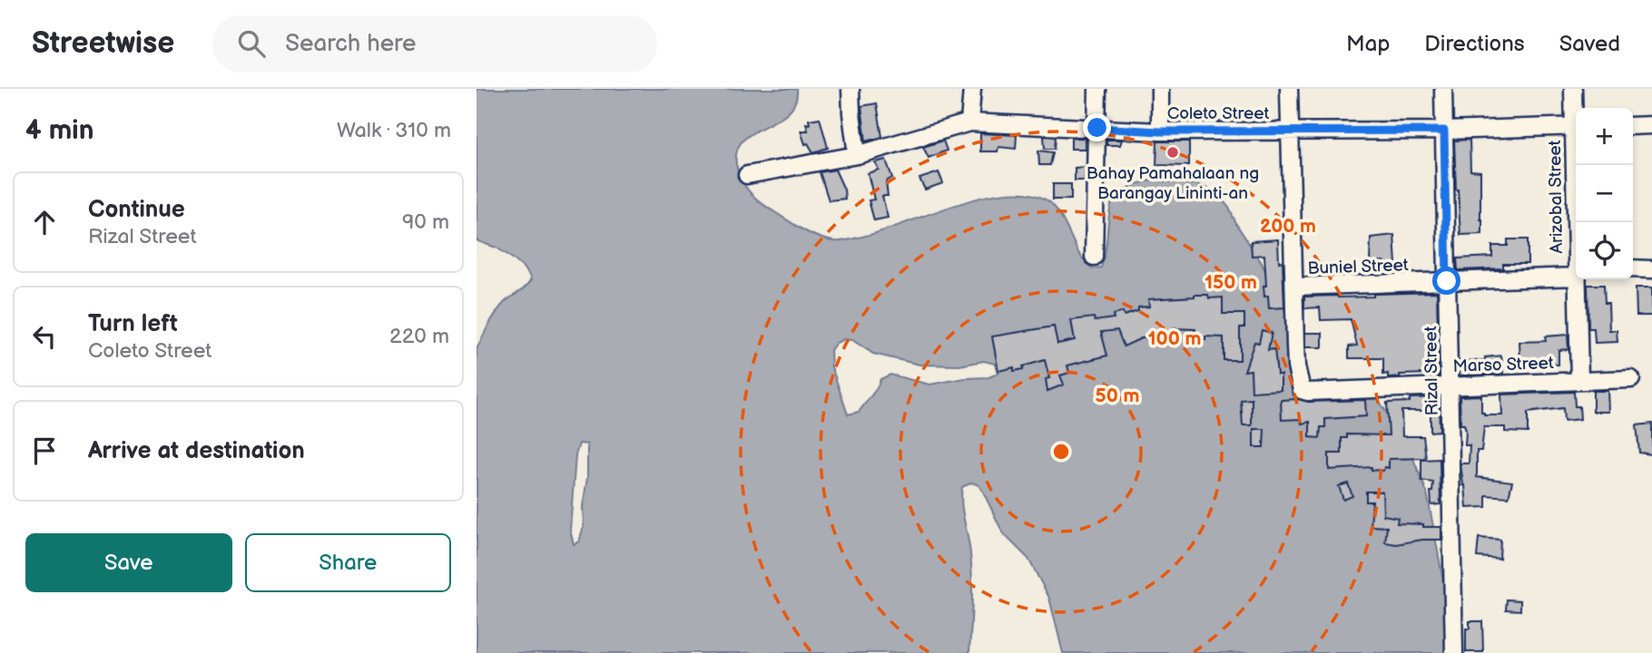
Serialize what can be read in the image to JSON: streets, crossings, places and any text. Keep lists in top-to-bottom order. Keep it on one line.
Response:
{"streets":{"street":["Coleto Street","Arizobal Street","Buniel Street","Marso Street","Rizal Street"]},"crossings":[["Coleto Street","Rizal Street"],["Arizobal Street","Marso Street"],["Buniel Street","Marso Street"],["Buniel Street","Rizal Street"],["Marso Street","Rizal Street"]],"places":["Bahay Pamahalaan ng Barangay Lininti-an"],"page":{"header":"Streetwise","search":"Search here","nav":["Map","Directions","Saved"],"heading":["4 min","Walk · 310 m"],"map_buttons":["+","−"],"list":[["Continue","Rizal Street","90 m"],["Turn left","Coleto Street","220 m"],"Arrive at destination"],"buttons":["Save","Share"]},"rings":["200 m","150 m","100 m","50 m"]}
